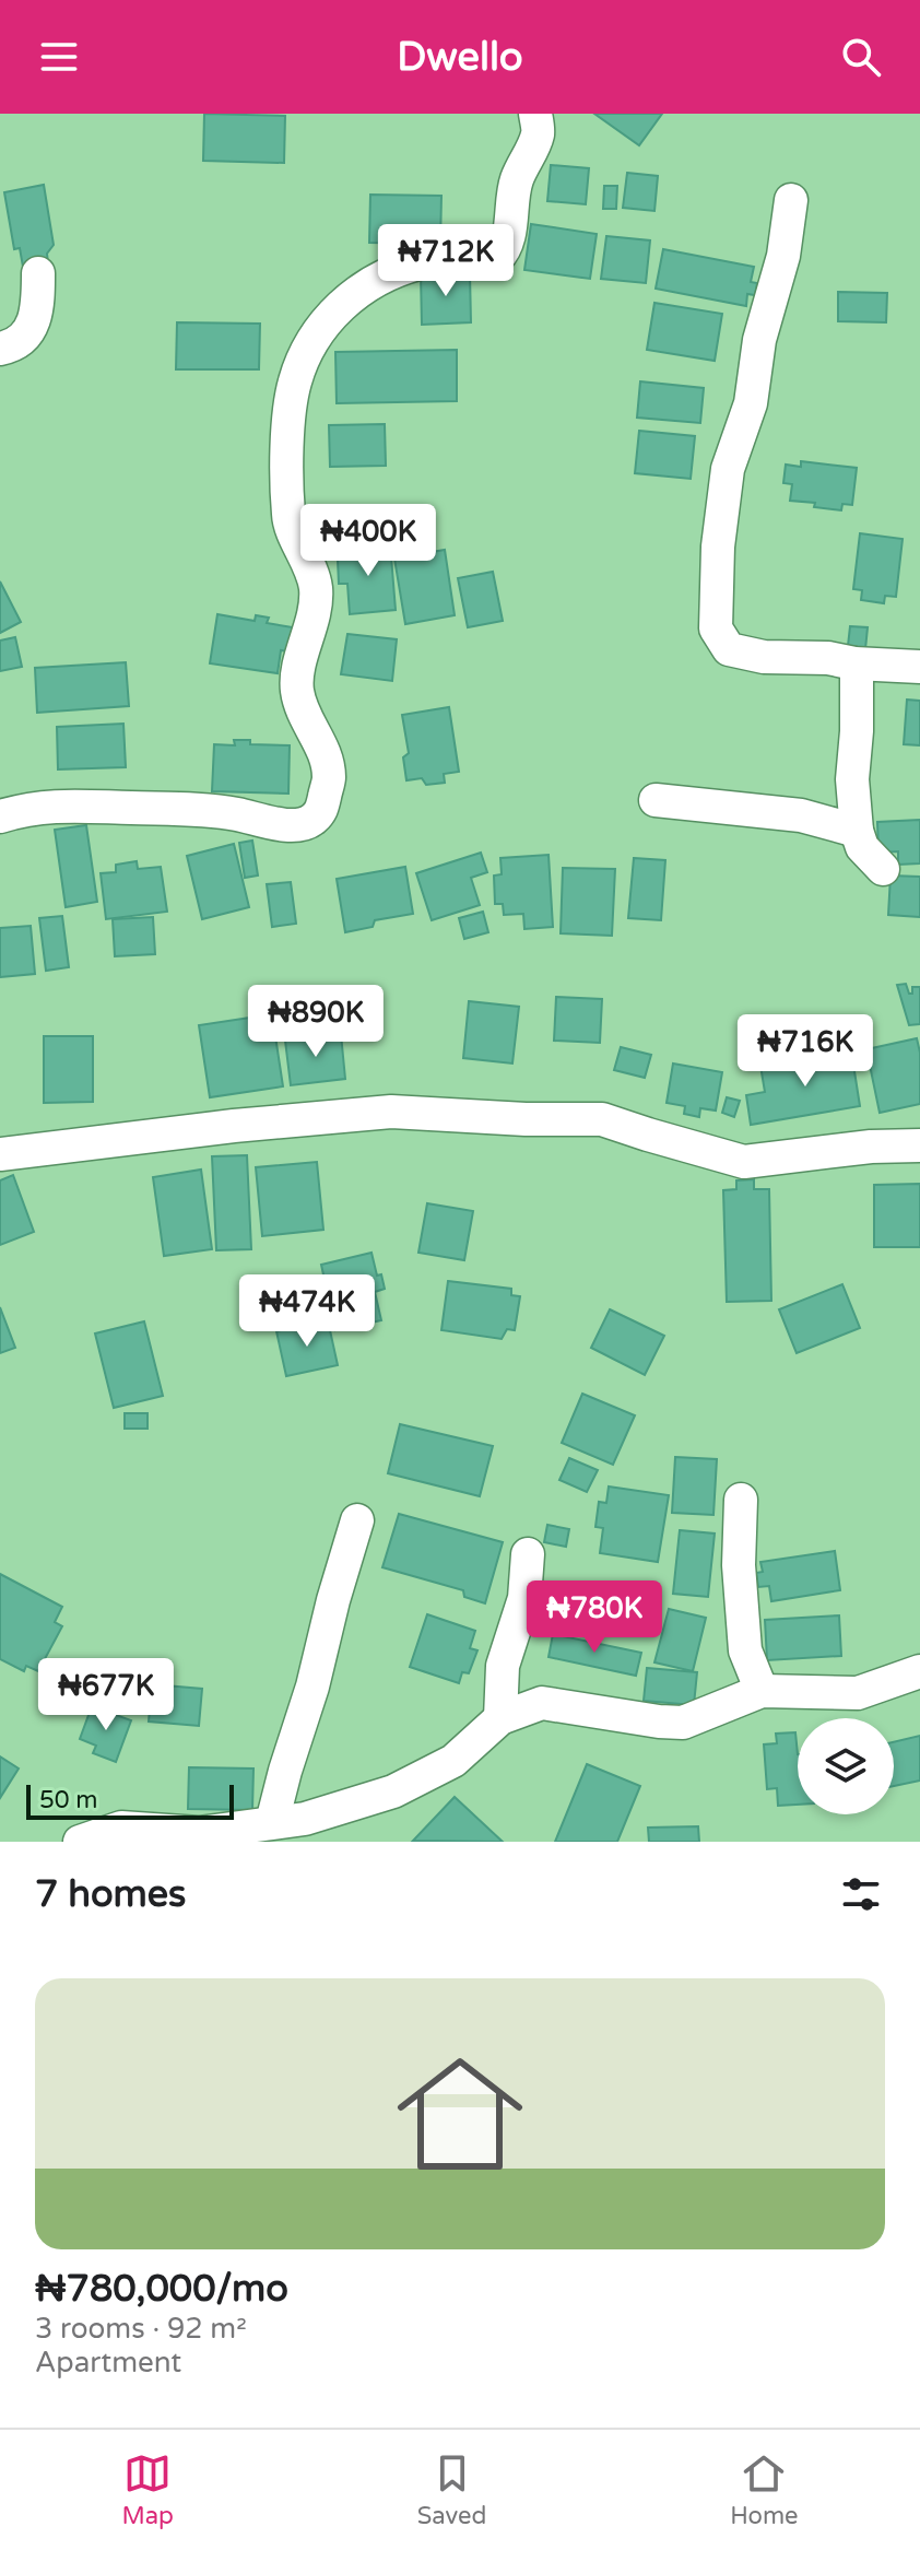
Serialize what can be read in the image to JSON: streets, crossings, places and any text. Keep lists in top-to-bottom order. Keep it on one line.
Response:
{"scale_bar":"50 m","page":{"header":"Dwello","price":["₦712K","₦400K","₦890K","₦716K","₦474K","₦780K","₦677K"],"scale":"50 m","heading":"7 homes","list":[{"name":"₦780,000/mo","note":"3 rooms · 92 m² · Apartment"}],"tabs":["Map","Saved","Home"]}}
